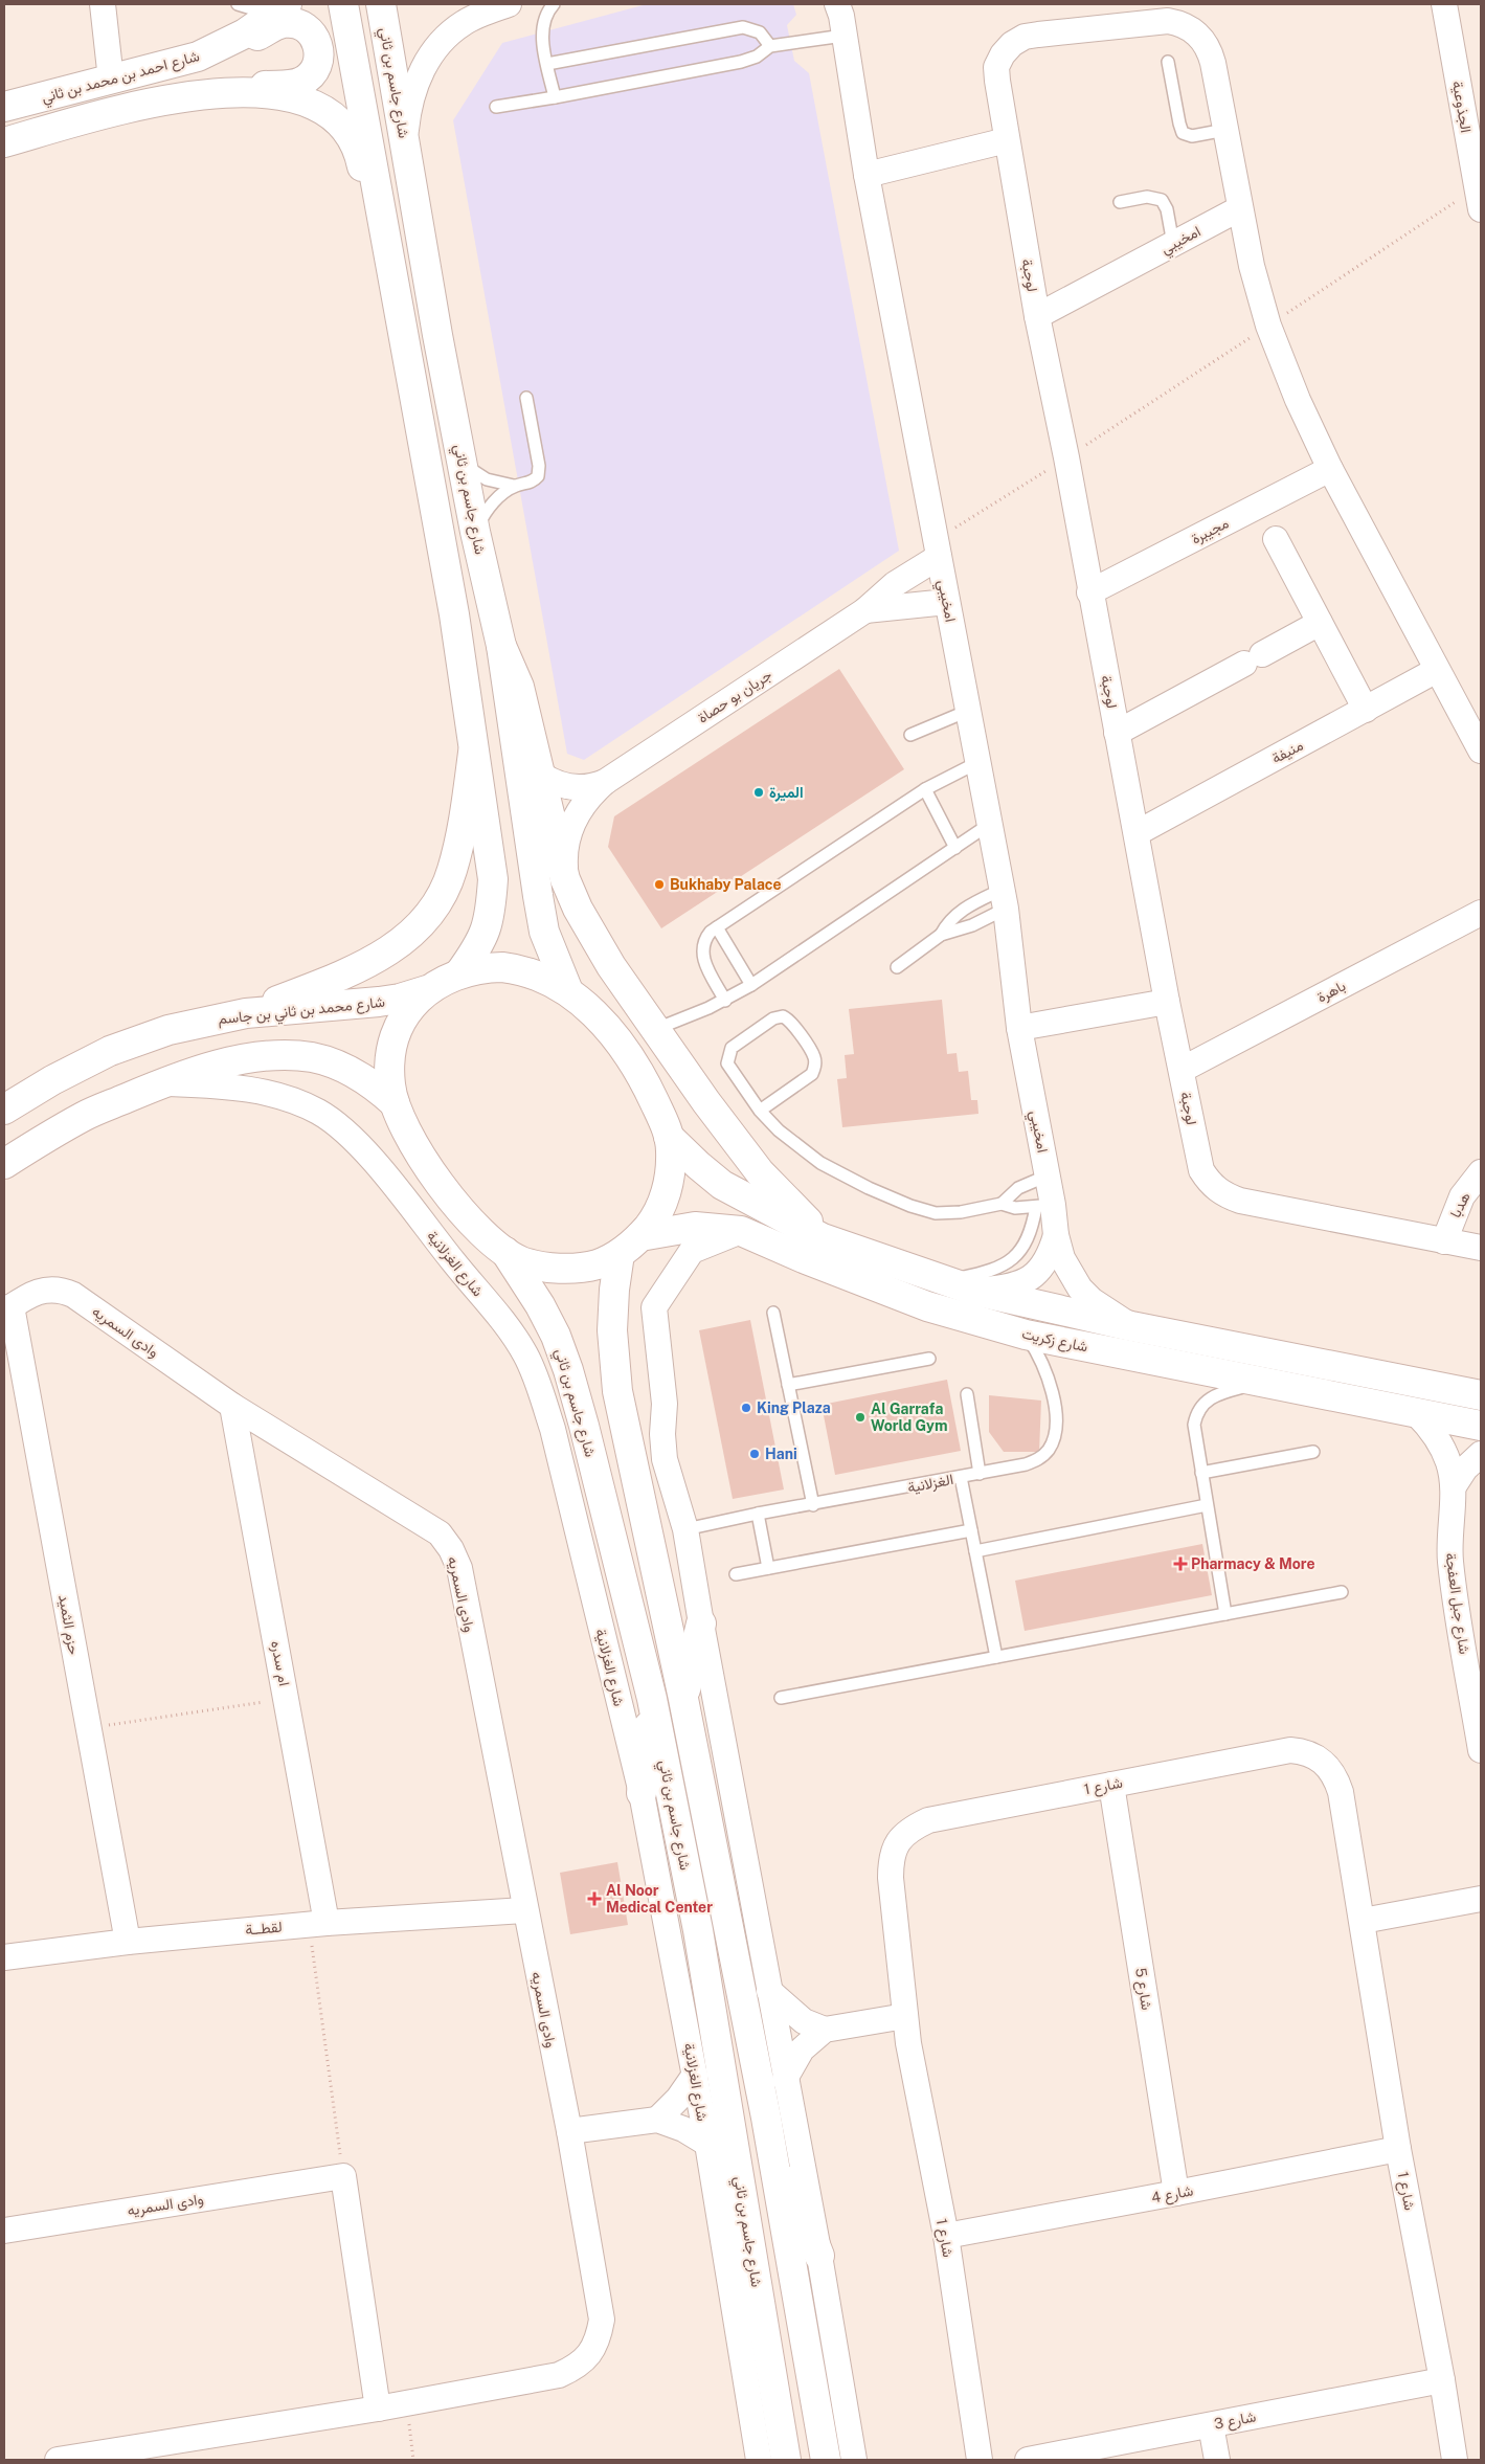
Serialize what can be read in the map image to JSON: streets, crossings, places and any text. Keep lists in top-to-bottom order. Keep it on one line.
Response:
{"streets":{"main road":["شارع احمد بن محمد بن ثاني","شارع جاسم بن ثاني","شارع محمد بن ثاني بن جاسم","شارع زكريت"],"street":["الجذوعية","امخيبي","لوجبة","مجيبرة","جريان بو حصاة","منيفة","باهرة","هدبا","شارع الغزلانية","وادى السمريه","شارع جبل العفجة","حزم الثميد","ام سدره","شارع 1","لقطــة","شارع 5","شارع 4","شارع 3"],"lane":["الغزلانية"]},"crossings":[["شارع جاسم بن ثاني","شارع زكريت"],["امخيبي","لوجبة"],["امخيبي","جريان بو حصاة"],["امخيبي","شارع زكريت"],["لوجبة","مجيبرة"],["لوجبة","منيفة"],["لوجبة","باهرة"],["لوجبة","هدبا"],["وادى السمريه","حزم الثميد"],["وادى السمريه","ام سدره"],["وادى السمريه","لقطــة"],["شارع زكريت","الغزلانية"],["شارع زكريت","شارع جبل العفجة"],["حزم الثميد","لقطــة"],["ام سدره","لقطــة"],["شارع 1","شارع 5"],["شارع 1","شارع 4"],["شارع 1","شارع 3"],["شارع 5","شارع 4"]],"places":{"other":["الميرة","Bukhaby Palace","King Plaza","Al Garrafa World Gym","Hani"],"health":["Pharmacy & More","Al Noor Medical Center"]}}
